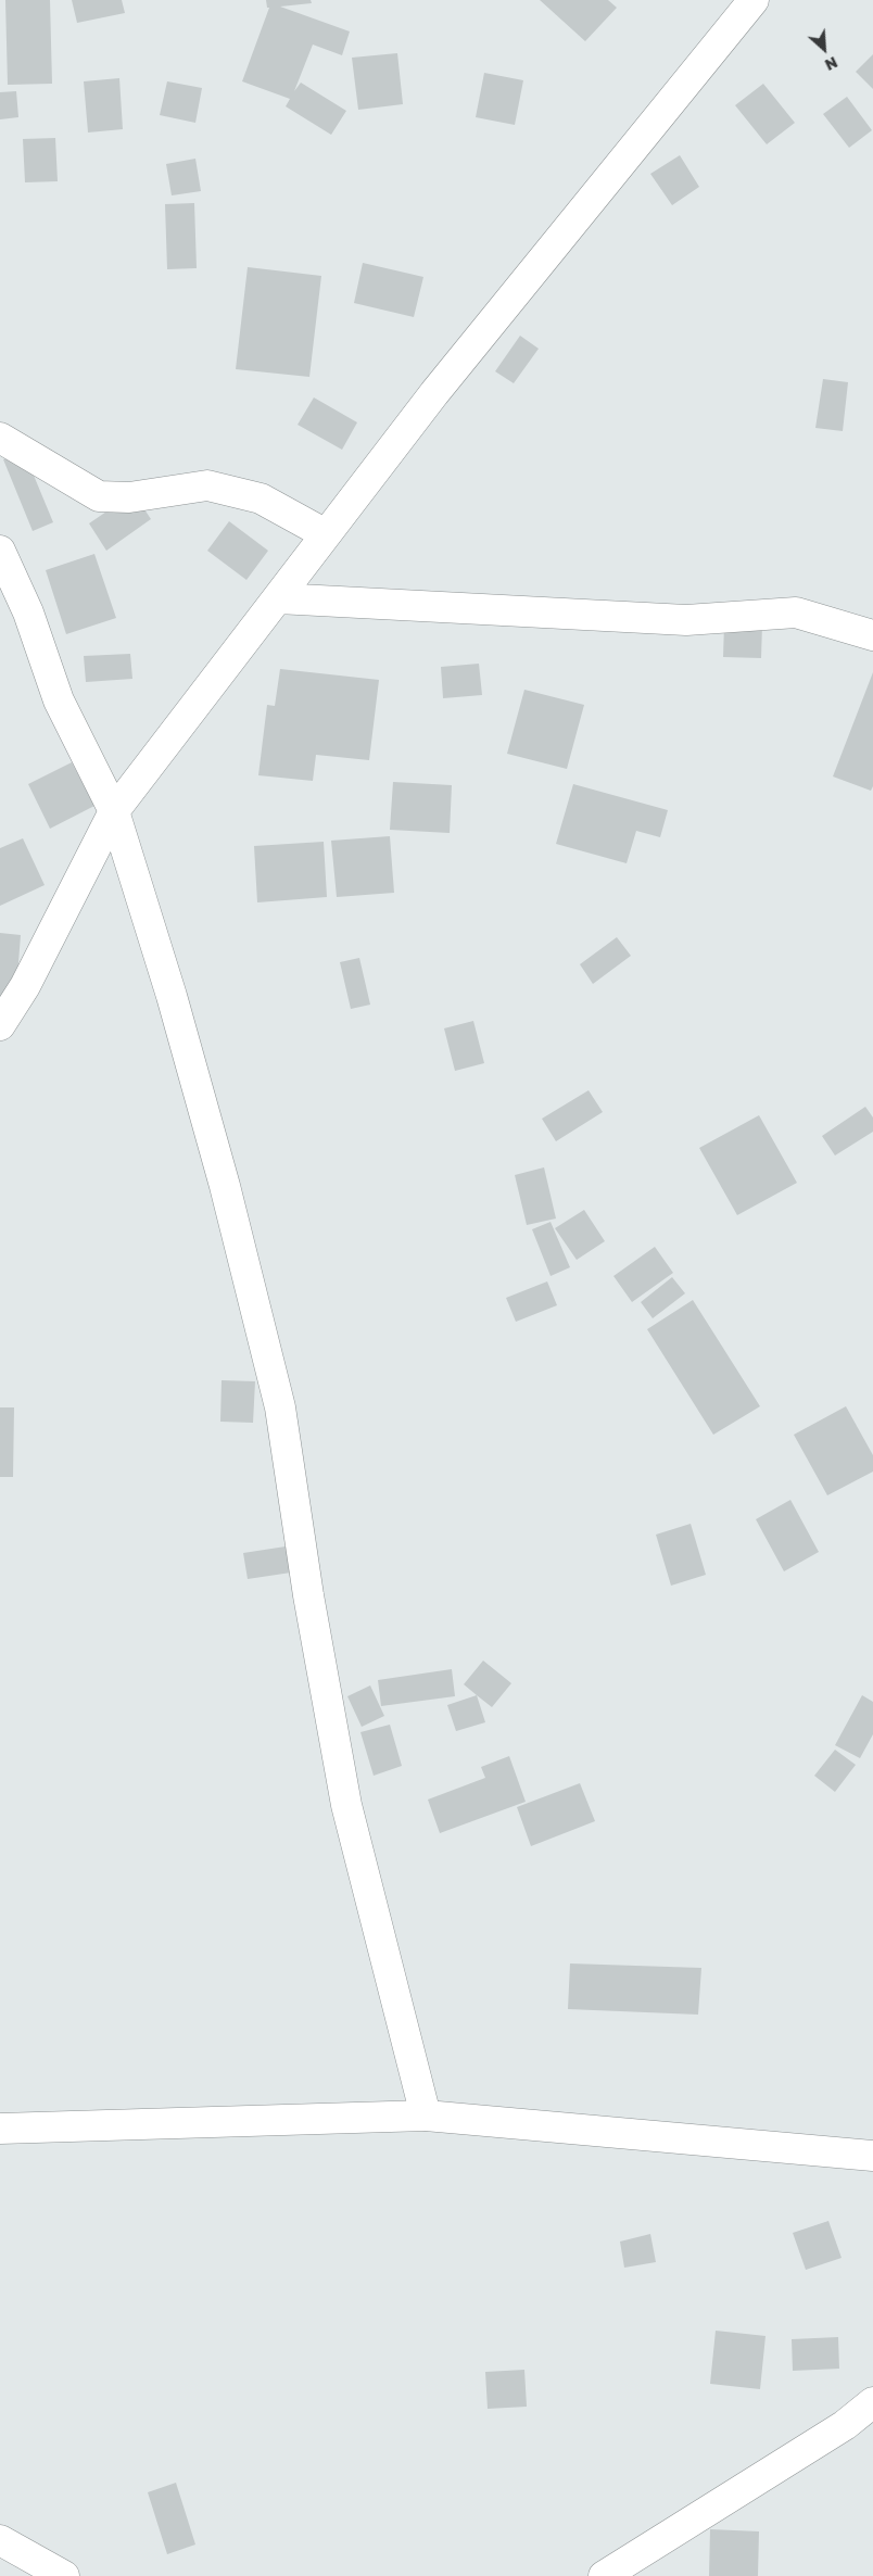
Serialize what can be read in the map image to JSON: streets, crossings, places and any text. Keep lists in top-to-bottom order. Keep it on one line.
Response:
{"north":"bottom right"}
